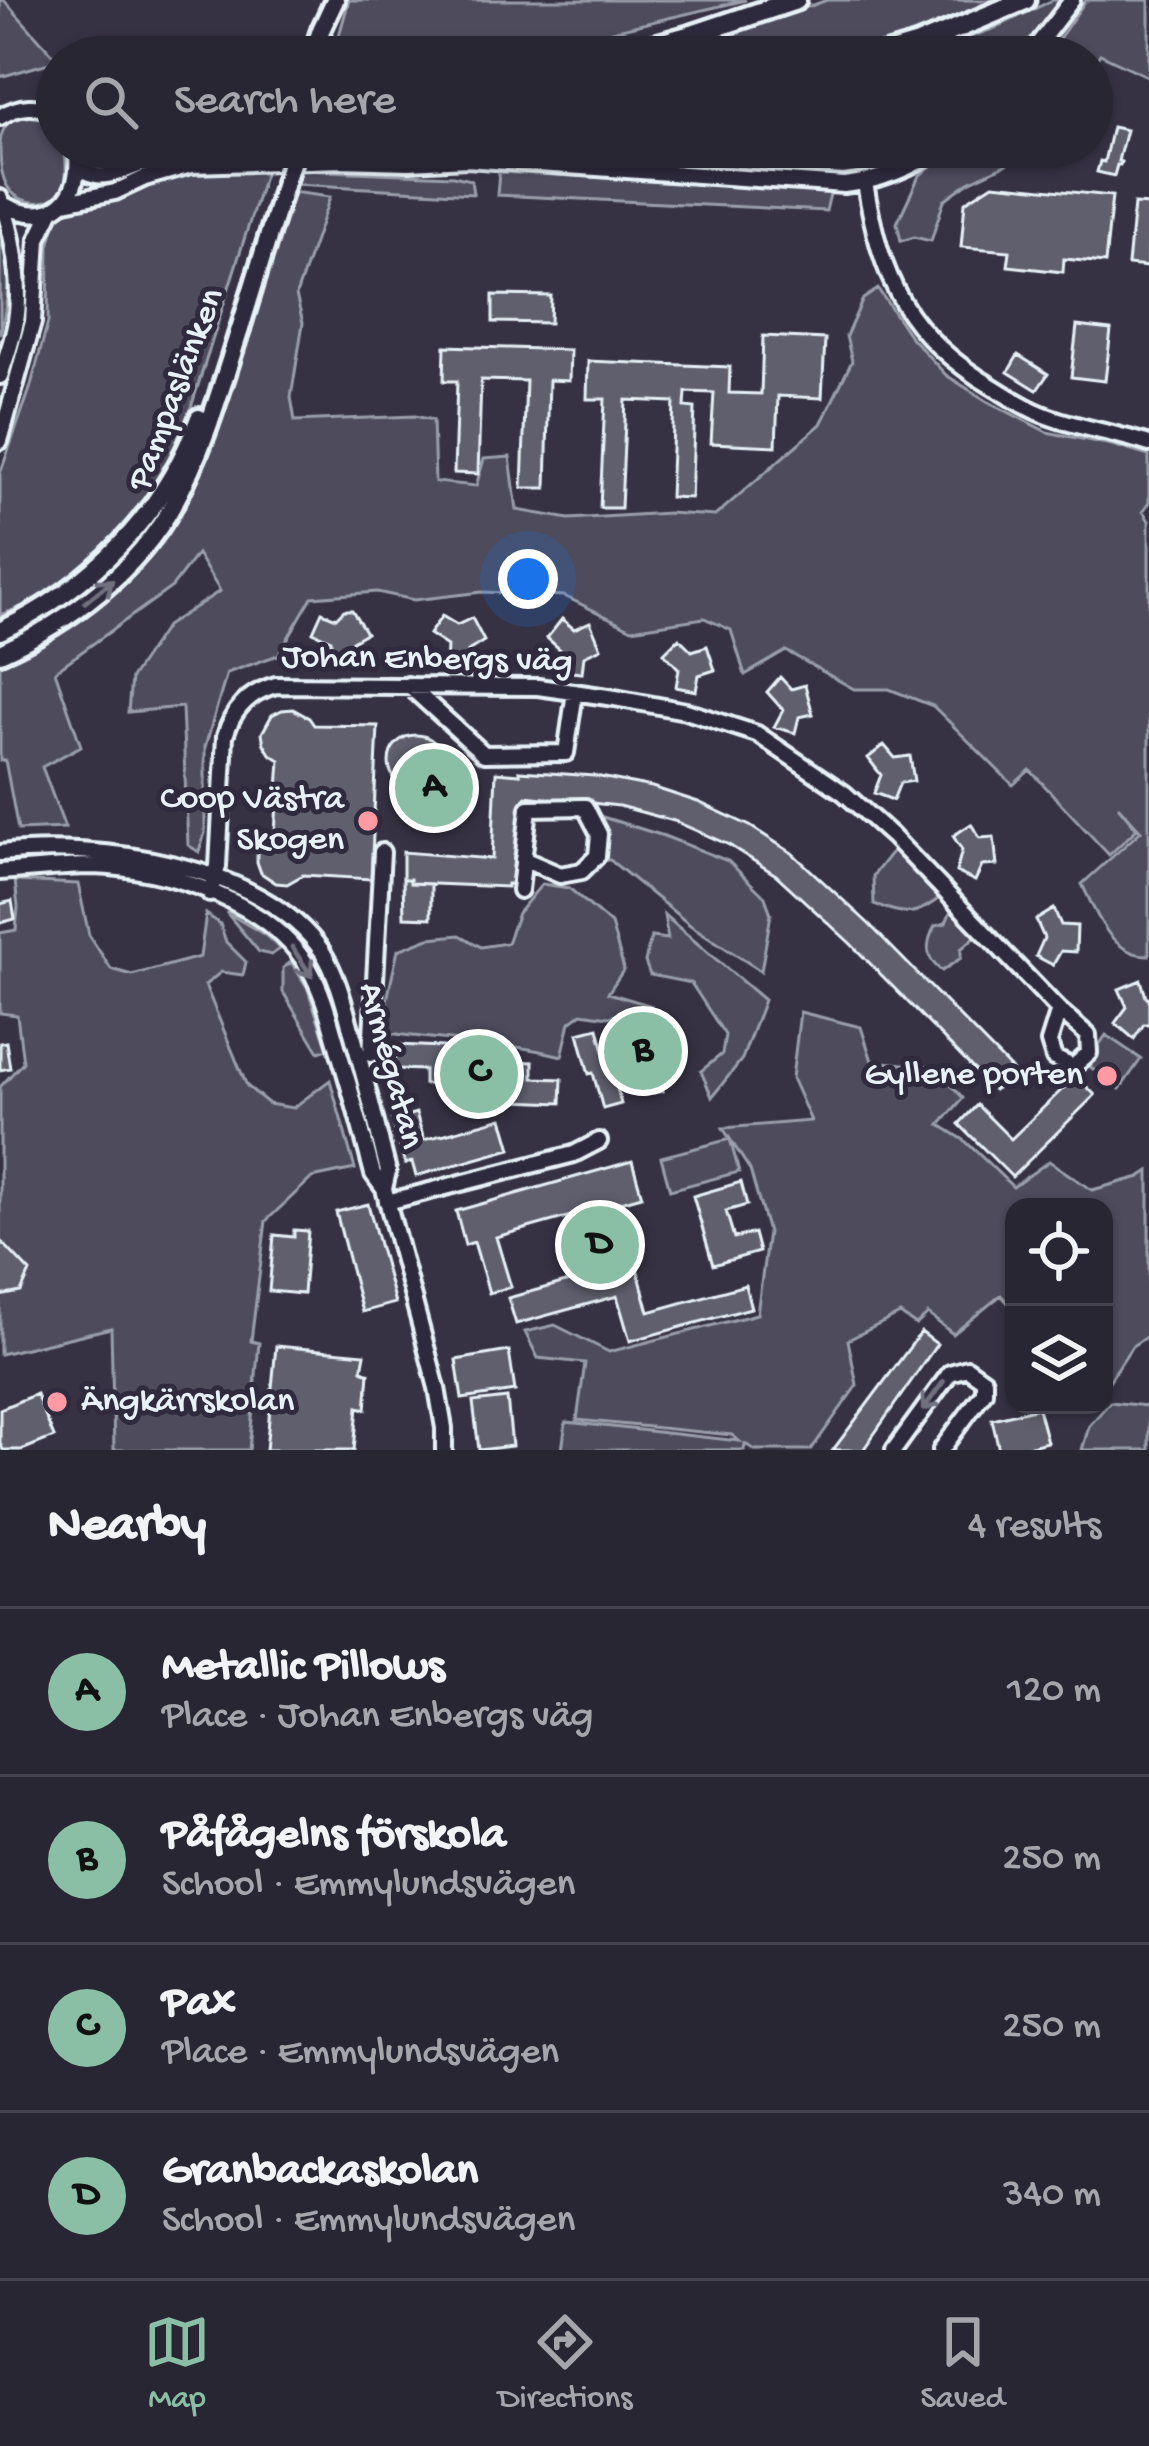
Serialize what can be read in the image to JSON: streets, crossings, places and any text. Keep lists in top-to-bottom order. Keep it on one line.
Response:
{"streets":{"main road":["Pampaslänken"],"street":["Johan Enbergs väg","Armégatan"]},"crossings":[["Johan Enbergs väg","Armégatan"]],"places":["Coop Västra Skogen","Gyllene porten","Ängkärrskolan"],"page":{"search":"Search here","pins":["A","B","C","D"],"heading":["Nearby","4 results"],"list":[{"mark":"A","name":"Metallic Pillows","note":"Place · Johan Enbergs väg","value":"120 m"},{"mark":"B","name":"Påfågelns förskola","note":"School · Emmylundsvägen","value":"250 m"},{"mark":"C","name":"Pax","note":"Place · Emmylundsvägen","value":"250 m"},{"mark":"D","name":"Granbackaskolan","note":"School · Emmylundsvägen","value":"340 m"}],"nav":["Map","Directions","Saved"]}}
